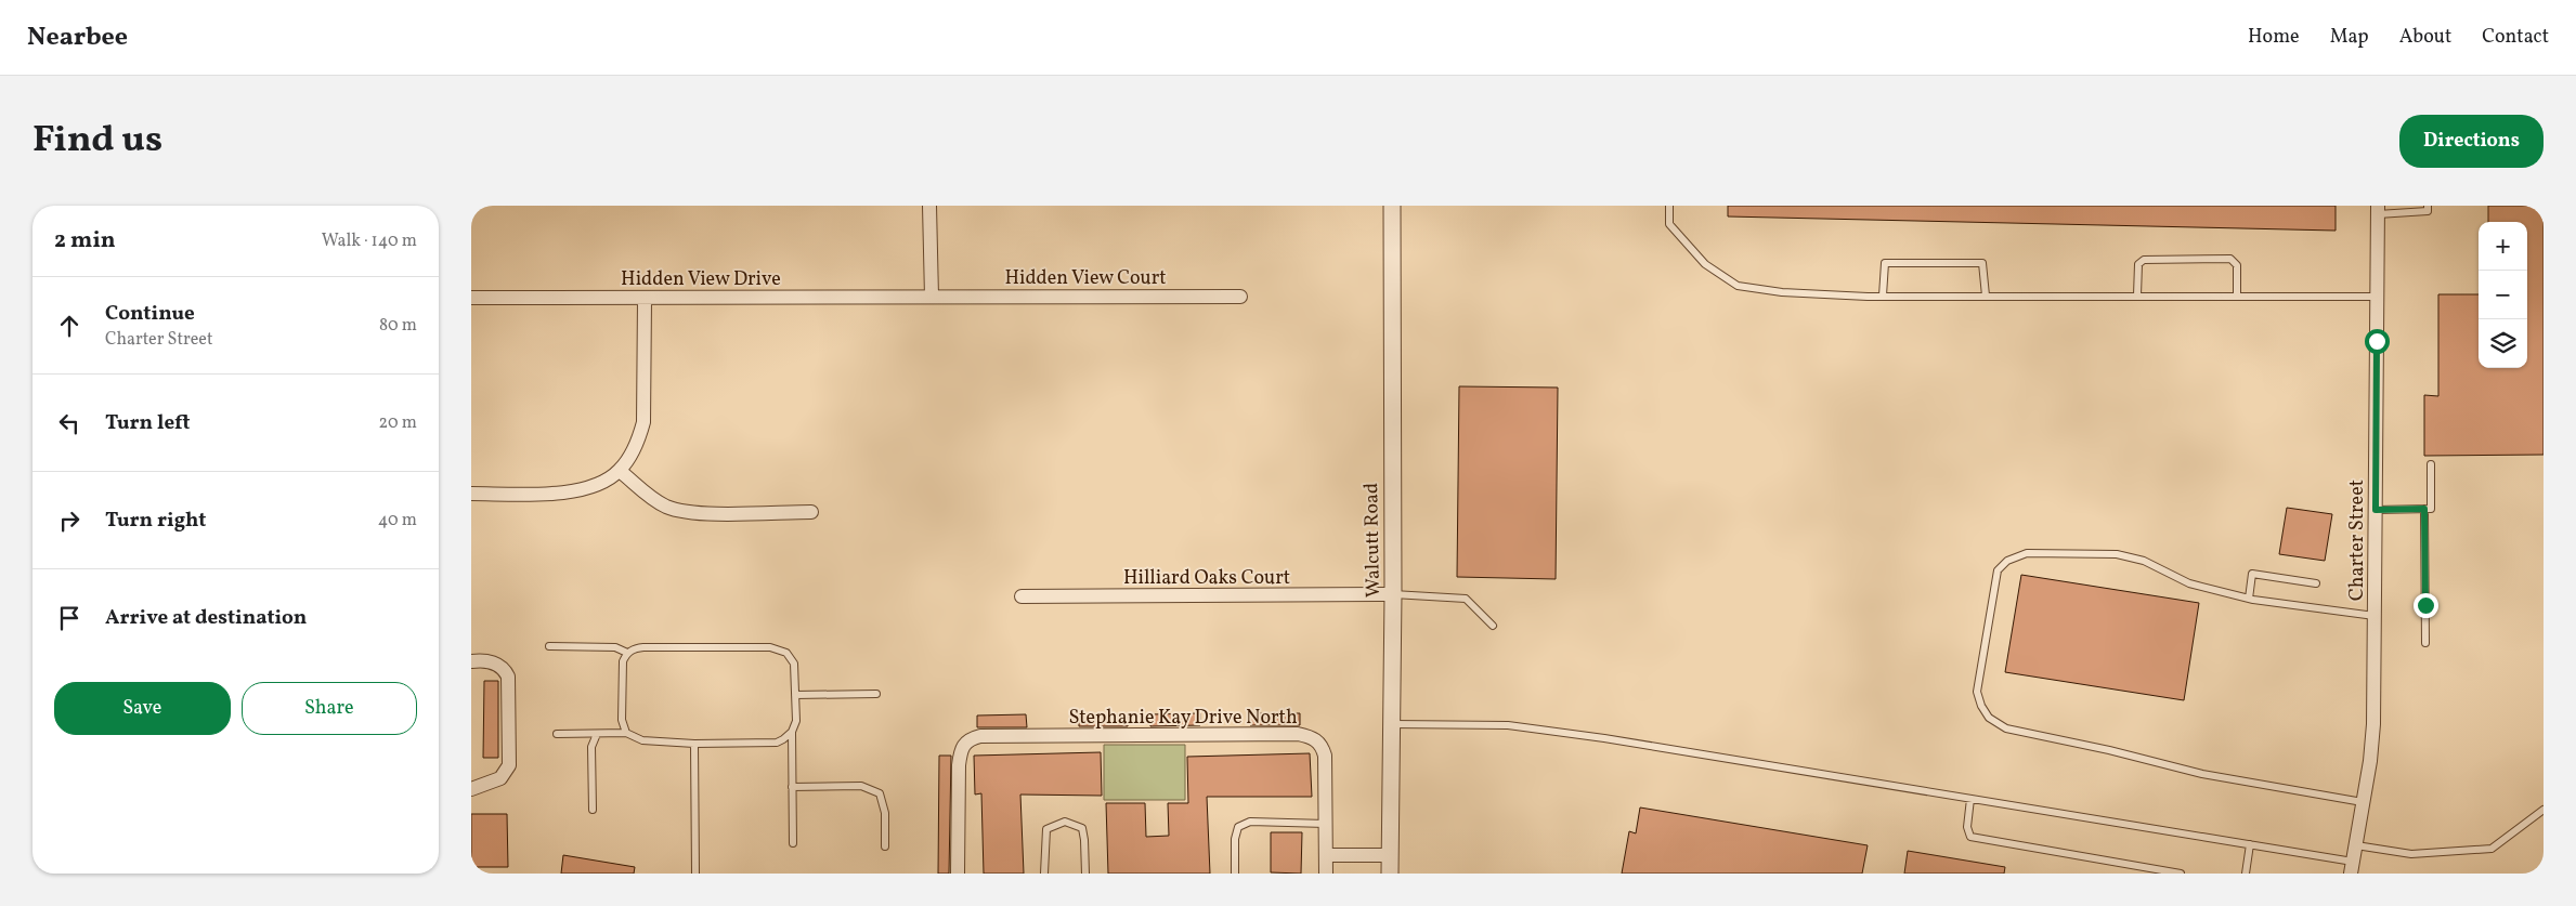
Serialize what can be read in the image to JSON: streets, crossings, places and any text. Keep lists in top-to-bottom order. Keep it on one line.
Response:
{"streets":{"street":["Hidden View Court","Hidden View Drive","Walcutt Road","Charter Street","Hilliard Oaks Court","Stephanie Kay Drive North"]},"crossings":[["Hidden View Court","Hidden View Drive"],["Walcutt Road","Hilliard Oaks Court"]],"page":{"header":"Nearbee","nav":["Home","Map","About","Contact"],"title":"Find us","buttons":["Directions",["Save","Share"]],"heading":["2 min","Walk · 140 m"],"map_buttons":["+","−"],"list":[["Continue","Charter Street","80 m"],["Turn left","20 m"],["Turn right","40 m"],"Arrive at destination"]}}
